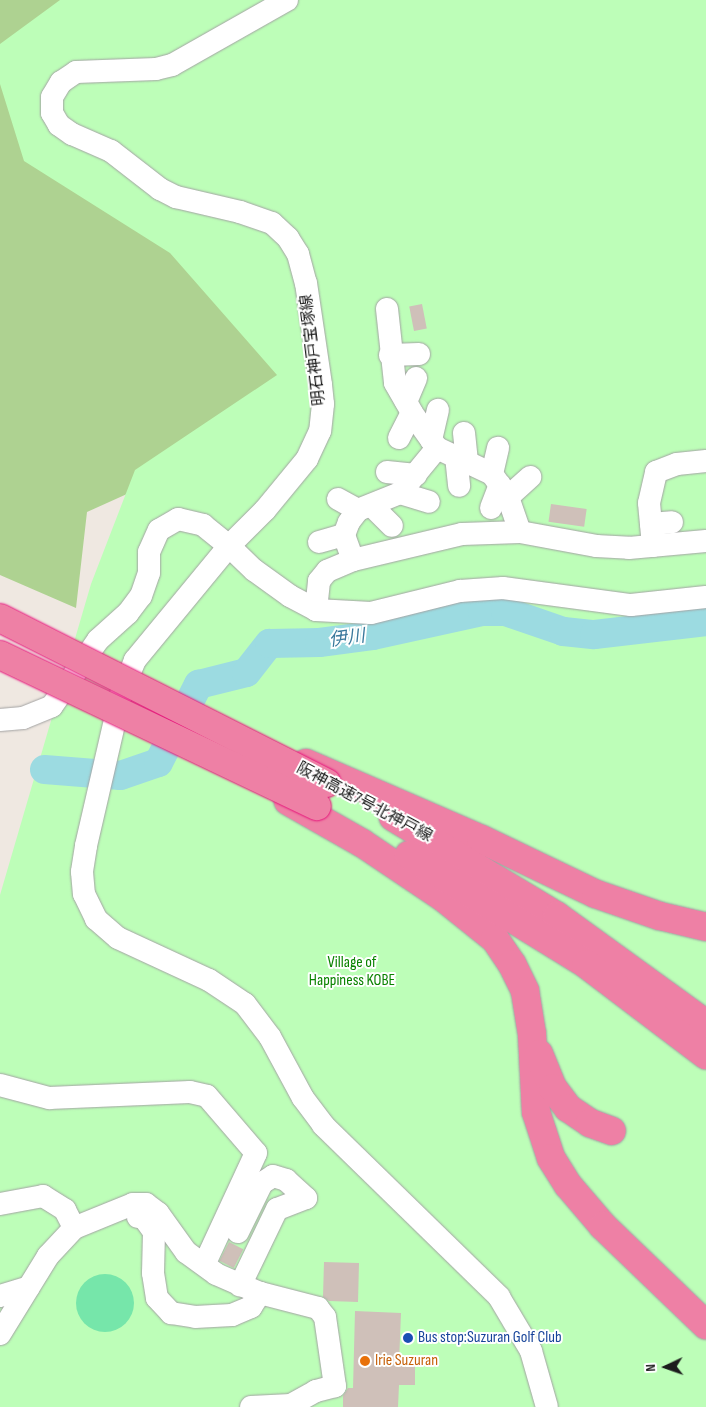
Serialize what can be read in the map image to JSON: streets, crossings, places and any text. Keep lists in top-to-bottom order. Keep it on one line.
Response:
{"streets":{"highway":["阪神高速7号北神戸線"],"street":["明石神戸宝塚線"]},"water":["伊川"],"parks":["Village of Happiness KOBE"],"places":["Bus stop:Suzuran Golf Club","Irie Suzuran"],"north":"left"}
